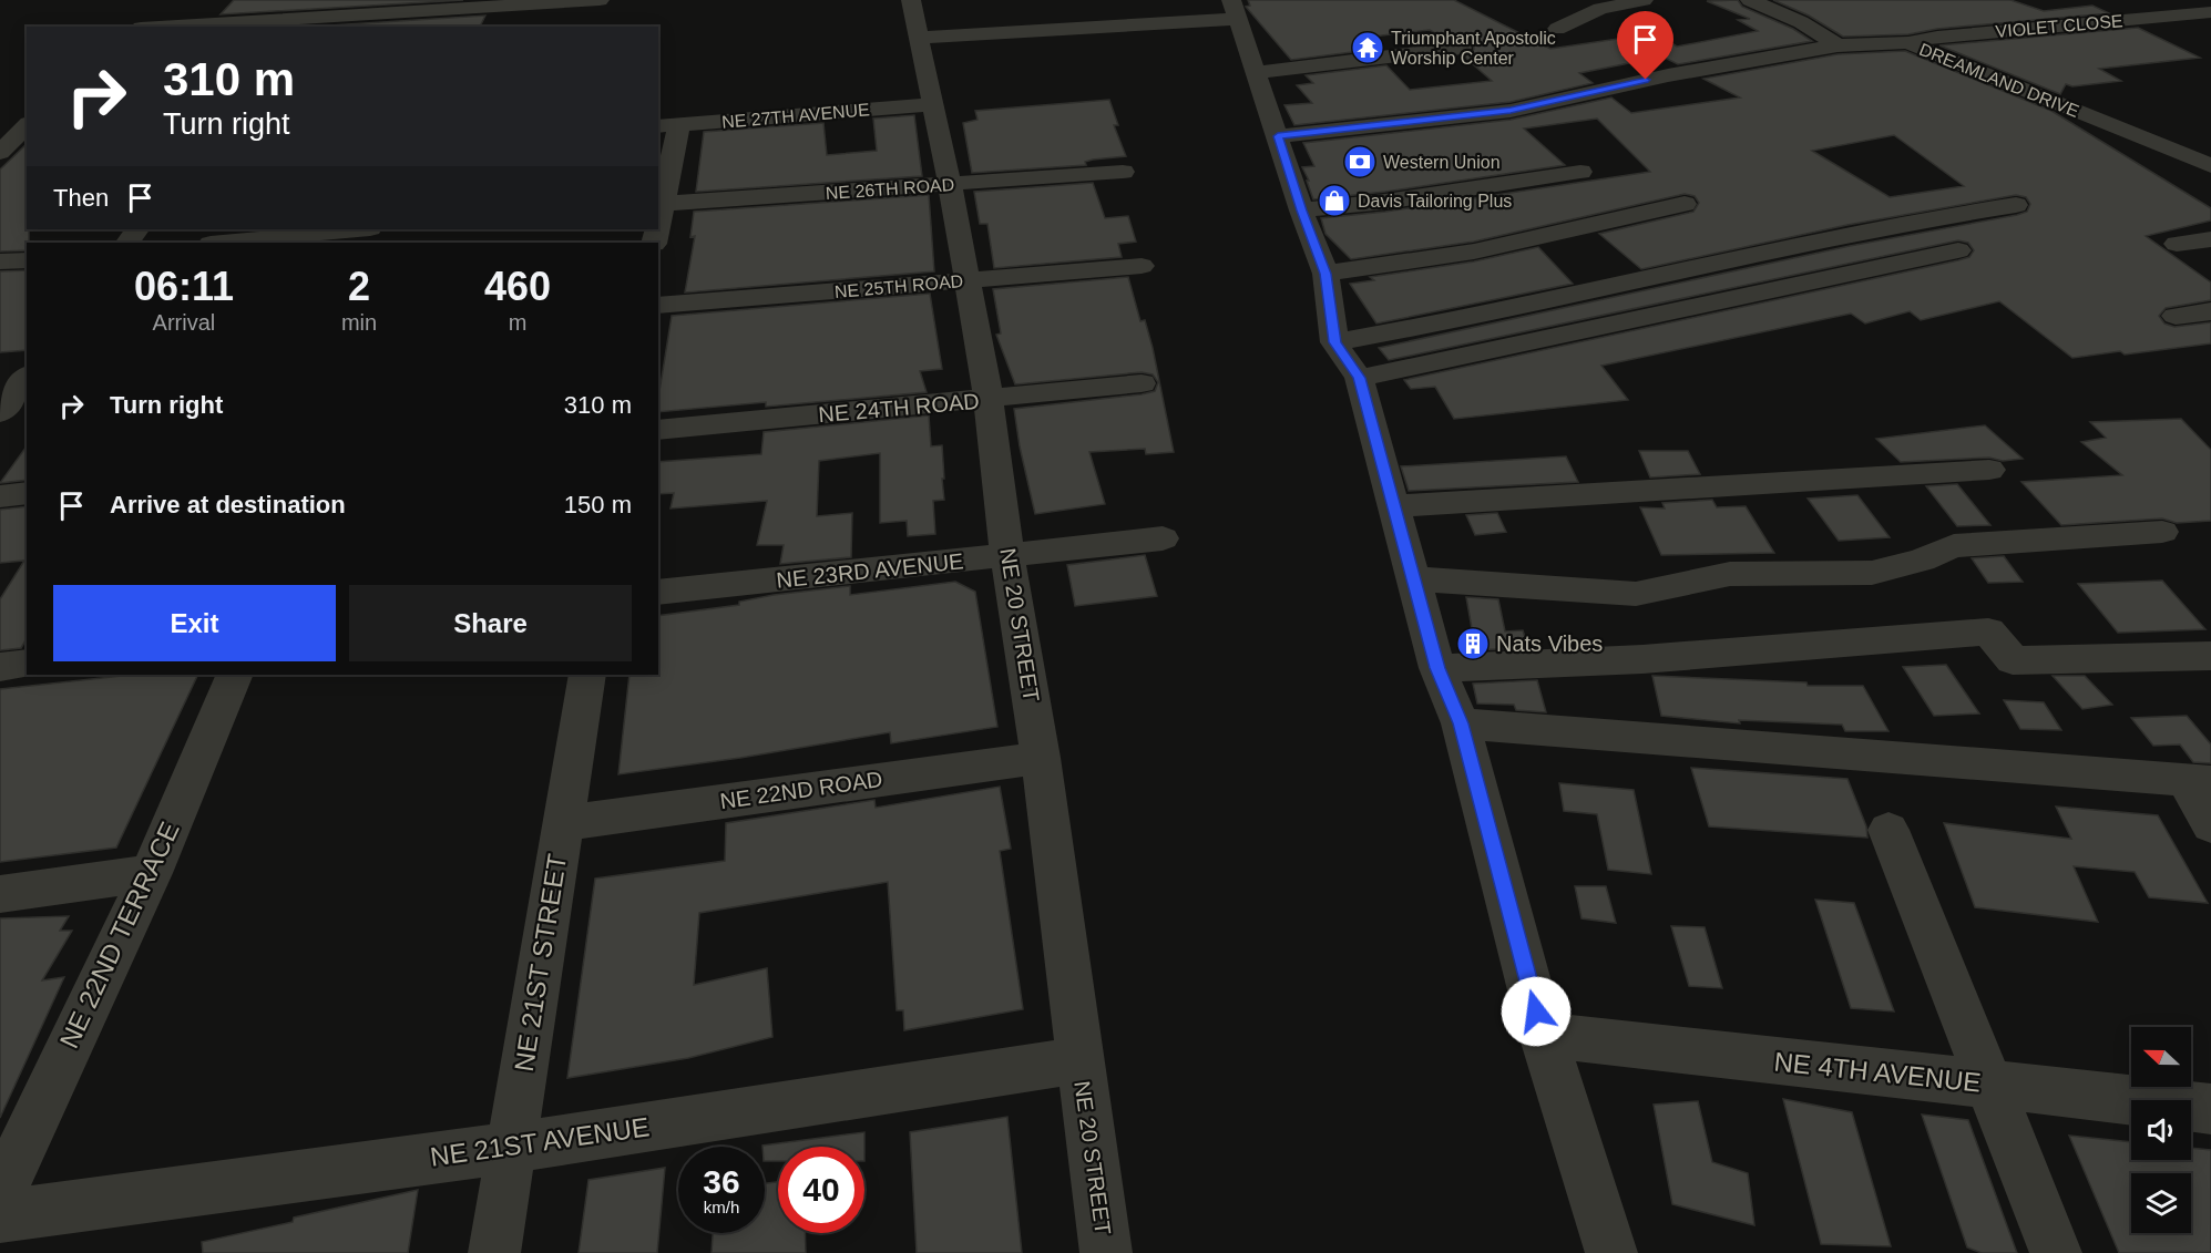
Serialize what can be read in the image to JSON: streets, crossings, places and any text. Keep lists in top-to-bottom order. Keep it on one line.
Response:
{"streets":{"street":["VIOLET CLOSE","DREAMLAND DRIVE","NE 27TH AVENUE","NE 26TH ROAD","NE 25TH ROAD","NE 24TH ROAD","NE 23RD AVENUE","NE 20 STREET","NE 22ND ROAD","NE 22ND TERRACE","NE 21ST STREET","NE 4TH AVENUE","NE 21ST AVENUE"]},"crossings":[["VIOLET CLOSE","DREAMLAND DRIVE"],["NE 27TH AVENUE","NE 20 STREET"],["NE 26TH ROAD","NE 20 STREET"],["NE 25TH ROAD","NE 20 STREET"],["NE 24TH ROAD","NE 20 STREET"],["NE 23RD AVENUE","NE 20 STREET"],["NE 20 STREET","NE 22ND ROAD"],["NE 20 STREET","NE 21ST AVENUE"],["NE 22ND ROAD","NE 21ST STREET"],["NE 21ST STREET","NE 21ST AVENUE"]],"places":{"temple":["Triumphant Apostolic Worship Center"],"bank":["Western Union"],"shop":["Davis Tailoring Plus"],"building":["Nats Vibes"]},"north":"left","page":{"turn":["310 m","Turn right"],"then":"Then","eta":["06:11","Arrival","2","min","460","m"],"list":[{"name":"Turn right","value":"310 m"},{"name":"Arrive at destination","value":"150 m"}],"buttons":["Exit","Share"],"speed":"36 km/h","limit":"40"}}
